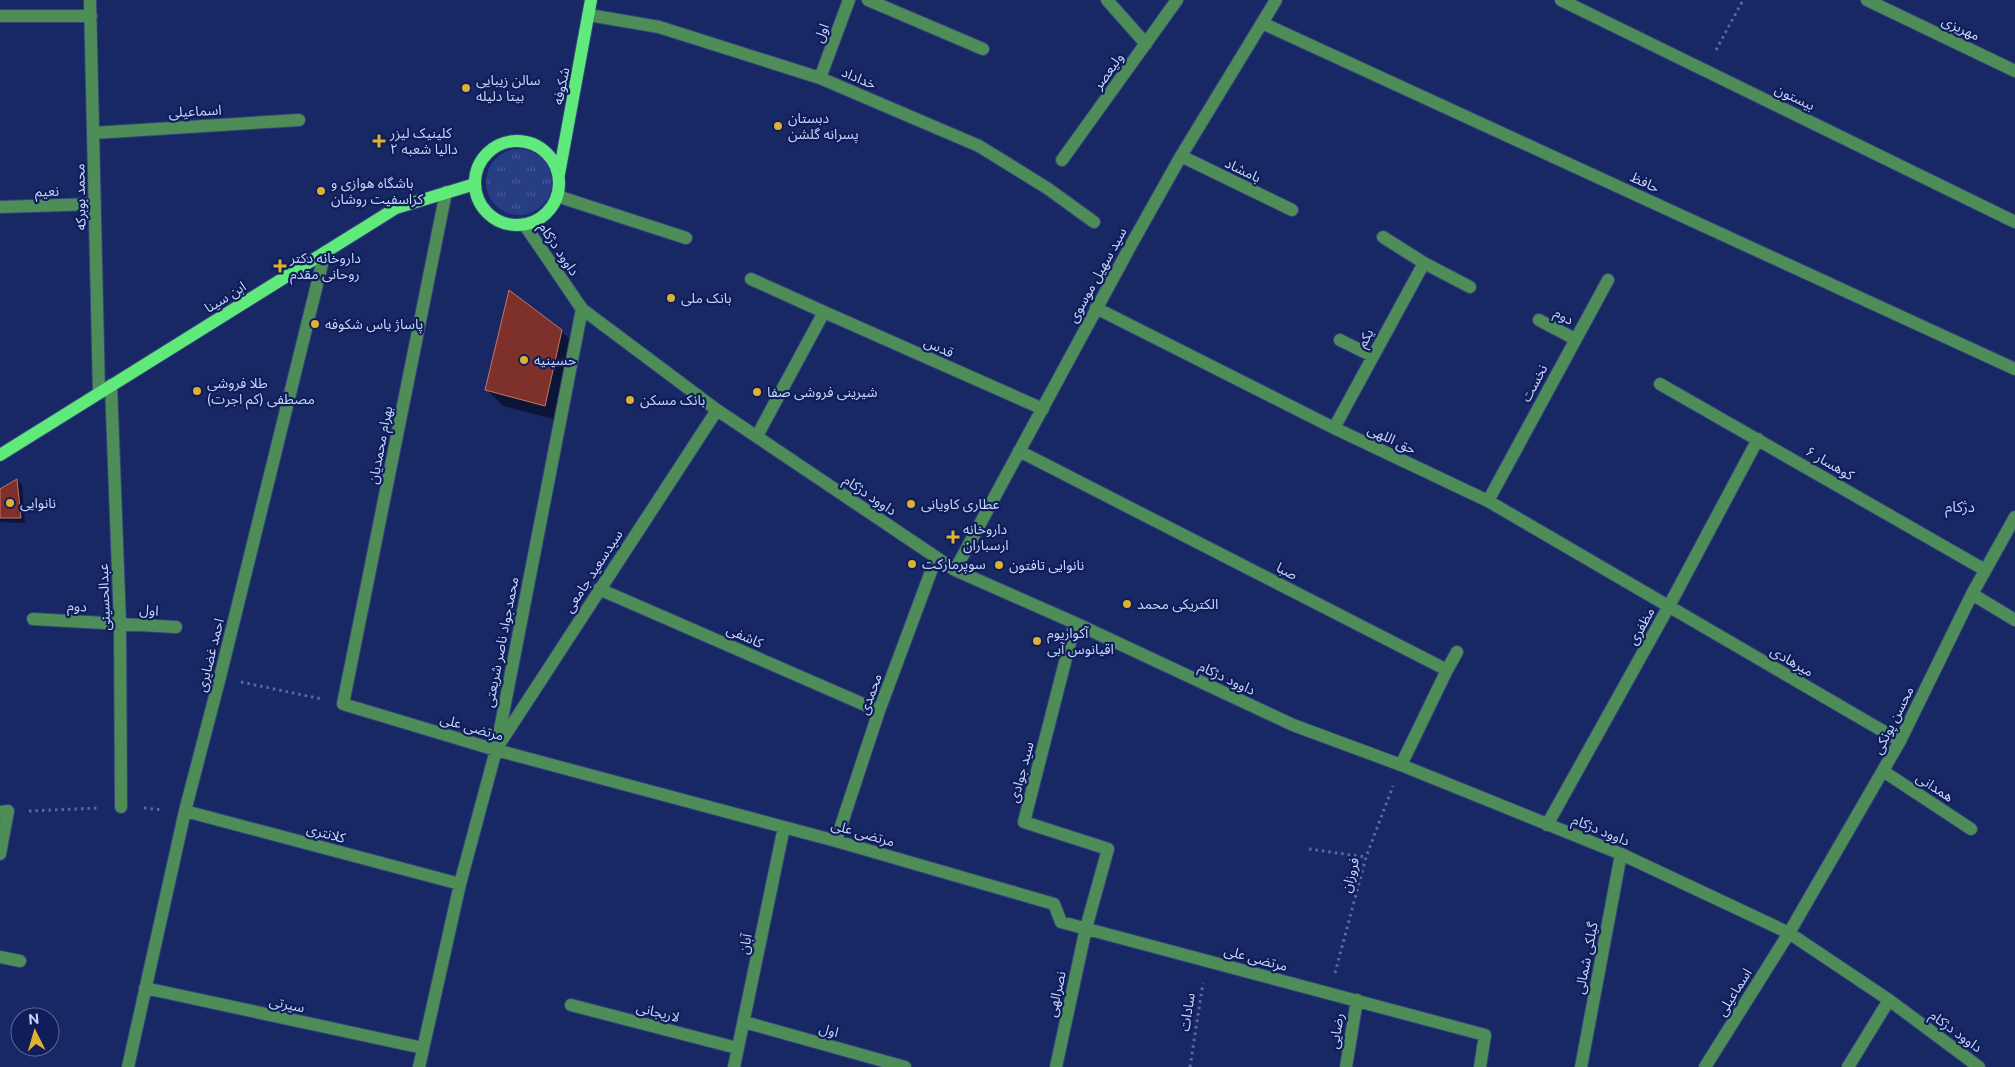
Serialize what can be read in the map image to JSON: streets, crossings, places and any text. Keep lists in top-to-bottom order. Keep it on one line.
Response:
{"streets":{"main road":["شکوفه","ابن سینا"],"street":["مهریزی","اول","ولیعصر","خداداد","بیستون","اسماعیلی","بامشاد","حافظ","نعیم","محمد بوبرکه","داوود دژکام","سید سهیل موسوی","دوم","یکم","قدس","نخست","حق اللهی","بهرام محمدیان","کوهسار ۶","سیدسعید جامعی","صبا","عبدالحسینی","مظفری","کاشفی","محمدجواد ناصر شریعتی","احمد غضایری","میرهادی","محمدی","محسن پونکی","مرتضی علی","سید جوادی","همدانی","کلانتری","آبان","گيلکی شمالی","نصرالهی","سیرتی","لاریجانی","رضایی"],"path":["فروزان","سادات"]},"crossings":[["اول","خداداد"],["اول","دوم"],["اول","عبدالحسینی"],["اول","آبان"],["خداداد","شکوفه"],["شکوفه","داوود دژکام"],["شکوفه","ابن سینا"],["اسماعیلی","محمد بوبرکه"],["اسماعیلی","داوود دژکام"],["اسماعیلی","محسن پونکی"],["بامشاد","سید سهیل موسوی"],["حافظ","سید سهیل موسوی"],["نعیم","محمد بوبرکه"],["محمد بوبرکه","ابن سینا"],["داوود دژکام","سید سهیل موسوی"],["داوود دژکام","ابن سینا"],["داوود دژکام","سیدسعید جامعی"],["داوود دژکام","مظفری"],["داوود دژکام","محمدجواد ناصر شریعتی"],["داوود دژکام","محمدی"],["داوود دژکام","محسن پونکی"],["داوود دژکام","سید جوادی"],["داوود دژکام","فروزان"],["داوود دژکام","گيلکی شمالی"],["سید سهیل موسوی","قدس"],["سید سهیل موسوی","حق اللهی"],["سید سهیل موسوی","صبا"],["ابن سینا","بهرام محمدیان"],["ابن سینا","عبدالحسینی"],["ابن سینا","احمد غضایری"],["دوم","نخست"],["دوم","عبدالحسینی"],["یکم","حق اللهی"],["نخست","حق اللهی"],["حق اللهی","مظفری"],["حق اللهی","میرهادی"],["بهرام محمدیان","مرتضی علی"],["کوهسار ۶","مظفری"],["کوهسار ۶","محسن پونکی"],["سیدسعید جامعی","کاشفی"],["سیدسعید جامعی","محمدجواد ناصر شریعتی"],["سیدسعید جامعی","مرتضی علی"],["مظفری","میرهادی"],["کاشفی","محمدی"],["محمدجواد ناصر شریعتی","مرتضی علی"],["محمدجواد ناصر شریعتی","کلانتری"],["محمدجواد ناصر شریعتی","سیرتی"],["احمد غضایری","کلانتری"],["احمد غضایری","سیرتی"],["میرهادی","محسن پونکی"],["محمدی","مرتضی علی"],["محسن پونکی","همدانی"],["مرتضی علی","سید جوادی"],["مرتضی علی","فروزان"],["مرتضی علی","آبان"],["مرتضی علی","نصرالهی"],["مرتضی علی","سادات"],["مرتضی علی","رضایی"],["سید جوادی","نصرالهی"],["آبان","لاریجانی"]],"districts":["دژکام"],"places":{"other":["سالن زیبایی بیتا دلیله","دبستان پسرانه گلشن","باشگاه هوازی و کراسفیت روشان","بانک ملی","پاساژ یاس شکوفه","حسینیه","طلا فروشی مصطفی (کم اجرت)","شیرینی فروشی صفا","بانک مسکن","نانوایی","عطاری کاویانی","سوپرمارکت","نانوایی تافتون","الکتریکی محمد","آکواریوم اقیانوس آبی"],"health":["کلینیک لیزر دالیا شعبه ۲","داروخانه دکتر روحانی مقدم","داروخانه ارسباران"]},"north":"top"}
